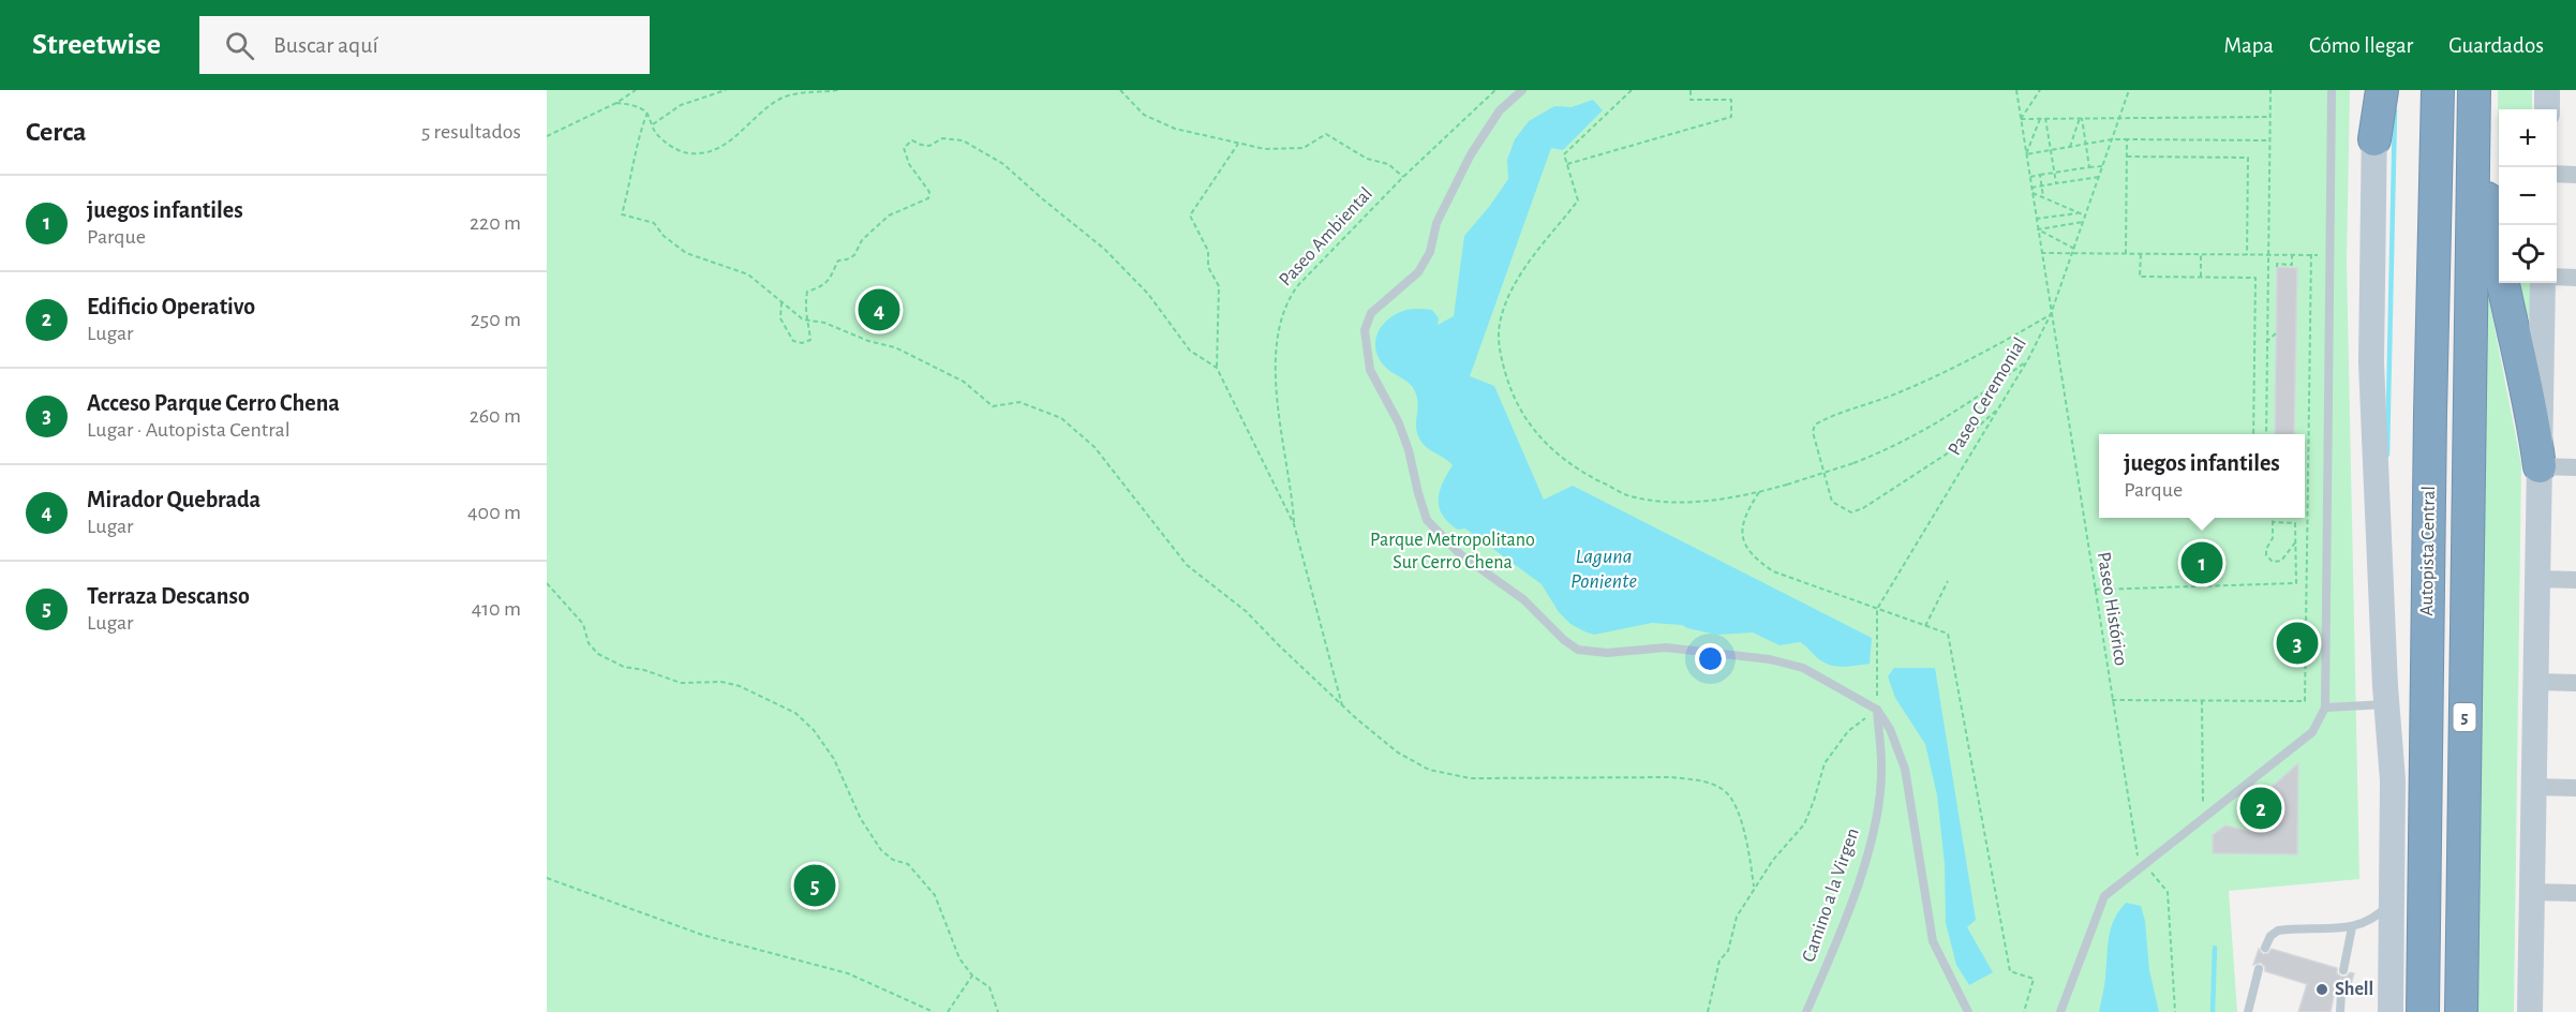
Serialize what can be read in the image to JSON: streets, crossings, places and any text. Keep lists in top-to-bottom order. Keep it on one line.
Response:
{"streets":{"highway":["Autopista Central","5"],"lane":["Camino a la Virgen"],"path":["Paseo Ambiental","Paseo Ceremonial","Paseo Histórico"]},"crossings":[["Paseo Ceremonial","Paseo Histórico"]],"water":["Laguna Poniente"],"parks":["Parque Metropolitano Sur Cerro Chena"],"places":["Shell"],"page":{"header":"Streetwise","search":"Buscar aquí","nav":["Mapa","Cómo llegar","Guardados"],"heading":["Cerca","5 resultados"],"map_buttons":["+","−"],"list":[{"mark":"1","name":"juegos infantiles","note":"Parque","value":"220 m"},{"mark":"2","name":"Edificio Operativo","note":"Lugar","value":"250 m"},{"mark":"3","name":"Acceso Parque Cerro Chena","note":"Lugar · Autopista Central","value":"260 m"},{"mark":"4","name":"Mirador Quebrada","note":"Lugar","value":"400 m"},{"mark":"5","name":"Terraza Descanso","note":"Lugar","value":"410 m"}],"pins":["4","1","3","2","5"],"popup":["juegos infantiles","Parque"]}}
